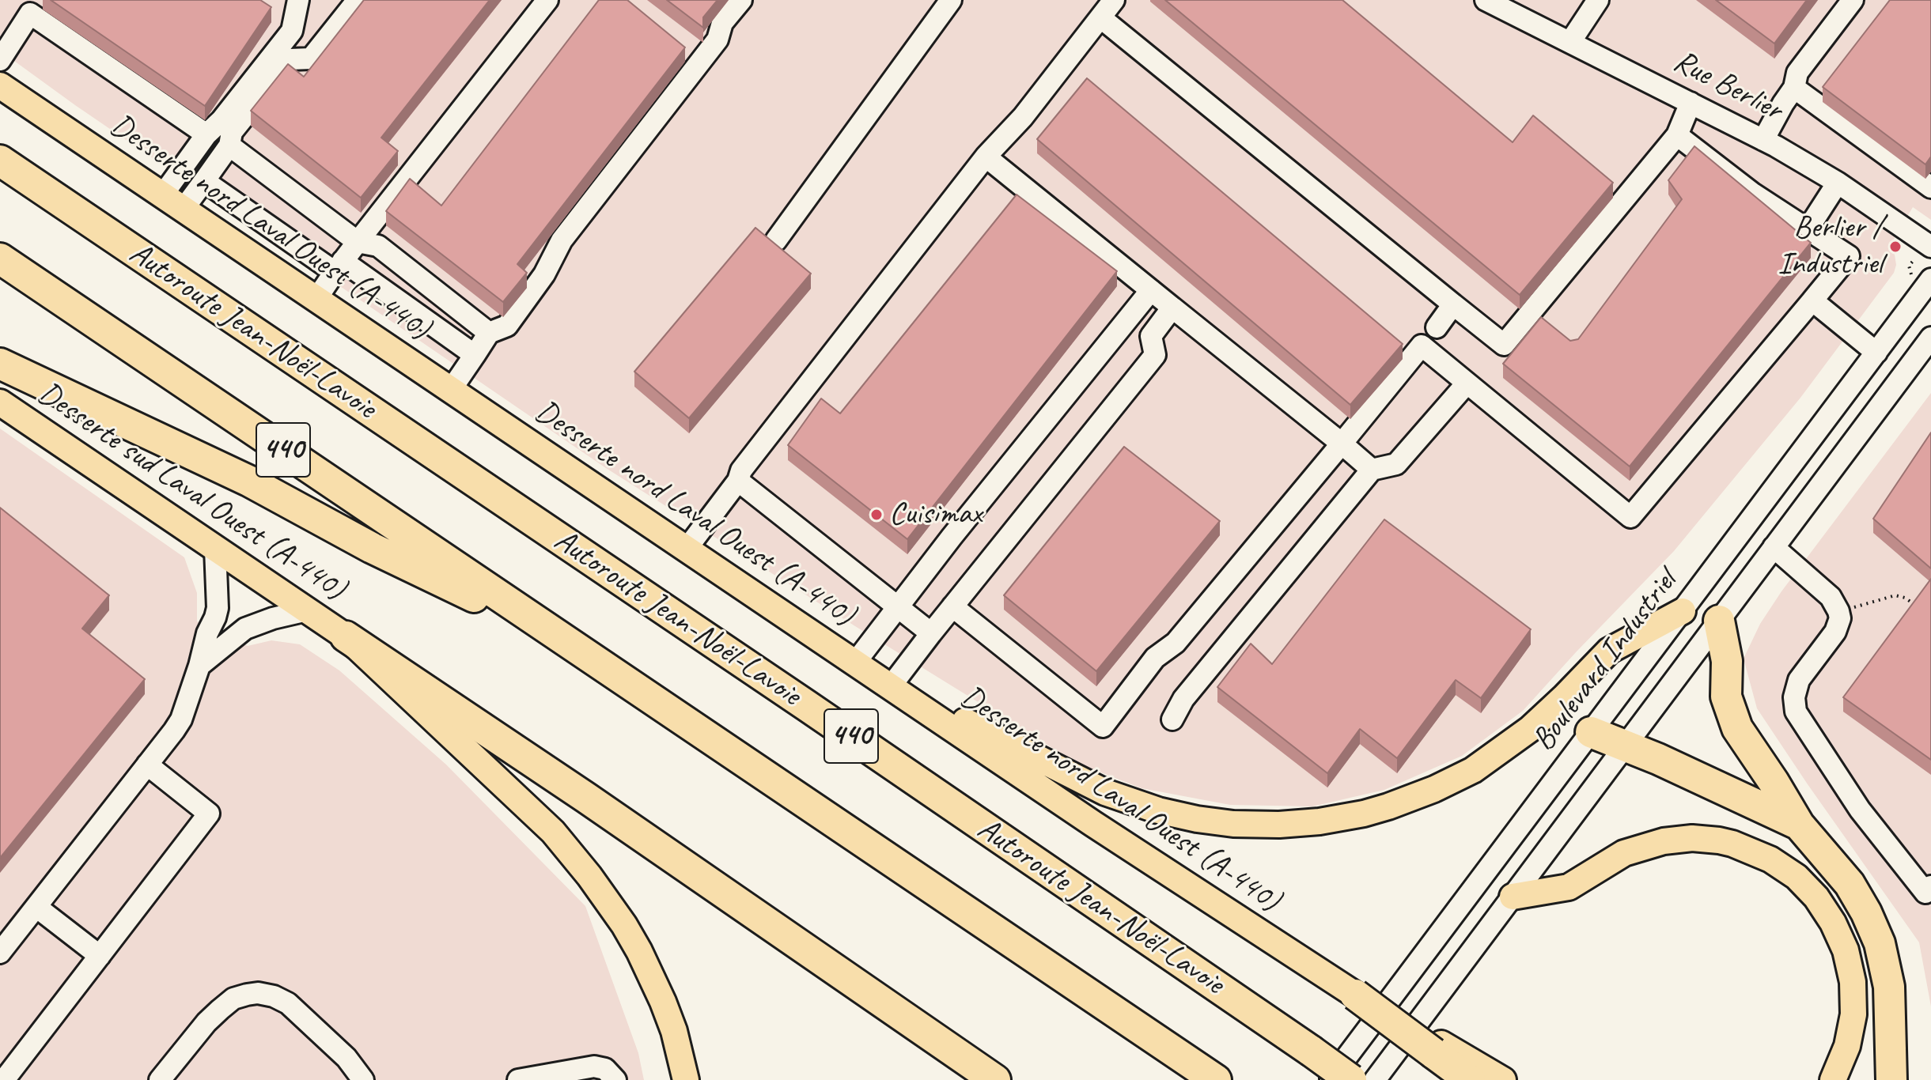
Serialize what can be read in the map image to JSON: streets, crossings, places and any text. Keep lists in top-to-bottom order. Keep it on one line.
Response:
{"streets":{"highway":["Autoroute Jean-Noël-Lavoie","440"],"main road":["Desserte nord Laval Ouest (A-440)","Desserte sud Laval Ouest (A-440)"],"street":["Rue Berlier","Boulevard Industriel"]},"places":["Berlier / Industriel","Cuisimax"]}
